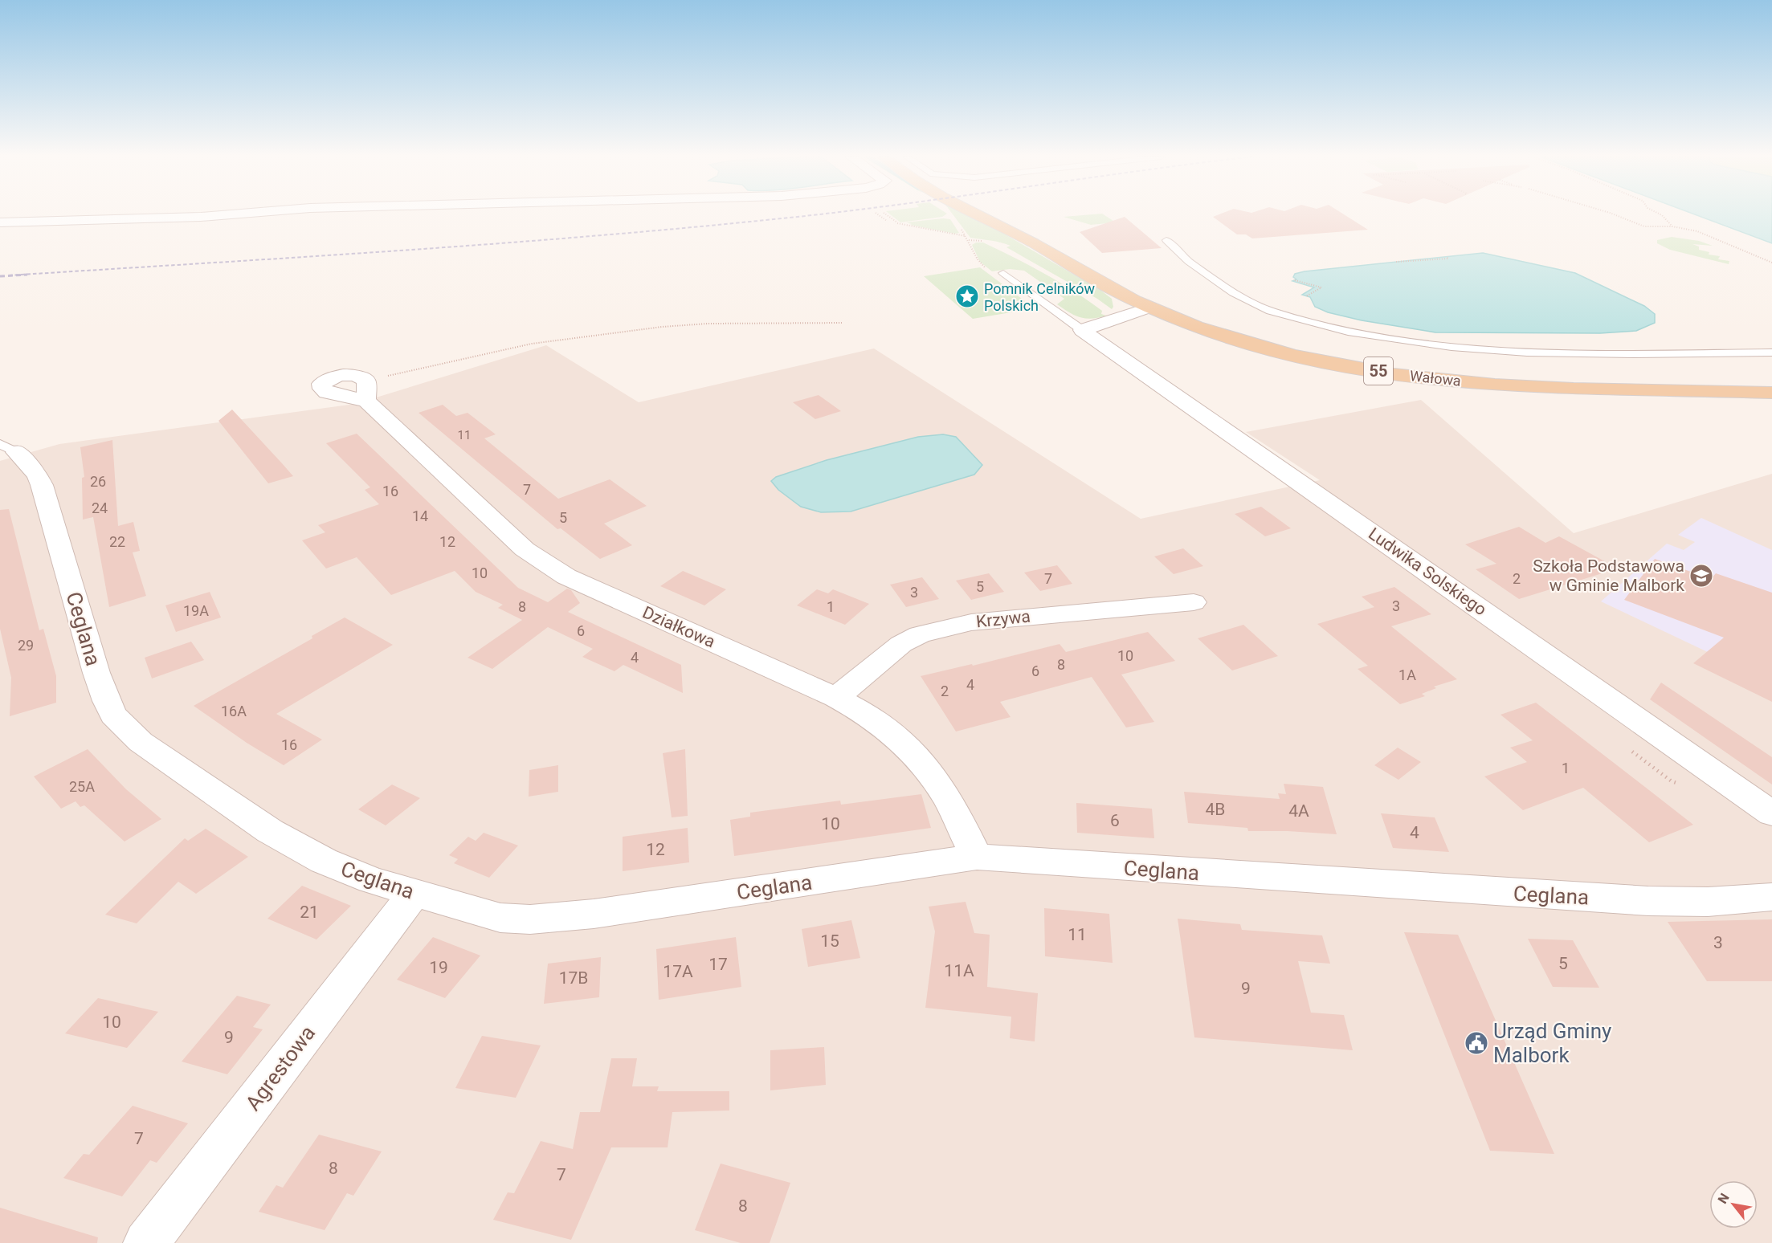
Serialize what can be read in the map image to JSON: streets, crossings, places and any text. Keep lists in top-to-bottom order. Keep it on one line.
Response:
{"streets":{"main road":["55","Wałowa"],"street":["Ludwika Solskiego","Krzywa","Działkowa","Ceglana","Agrestowa"]},"crossings":[["Krzywa","Działkowa"],["Działkowa","Ceglana"],["Ceglana","Agrestowa"]],"places":{"place":["Pomnik Celników Polskich"],"school or university":["Szkoła Podstawowa w Gminie Malbork"],"public building":["Urząd Gminy Malbork"]},"house_numbers":["11","26","7","16","24","14","5","22","12","10","7","2","5","3","3","8","1","19A","6","29","10","4","8","6","1A","4","2","16A","16","1","25A","4B","4A","6","10","4","12","21","11","15","3","5","17","19","11A","17A","17B","9","10","9","7","8","7","8"],"north":"top left"}
